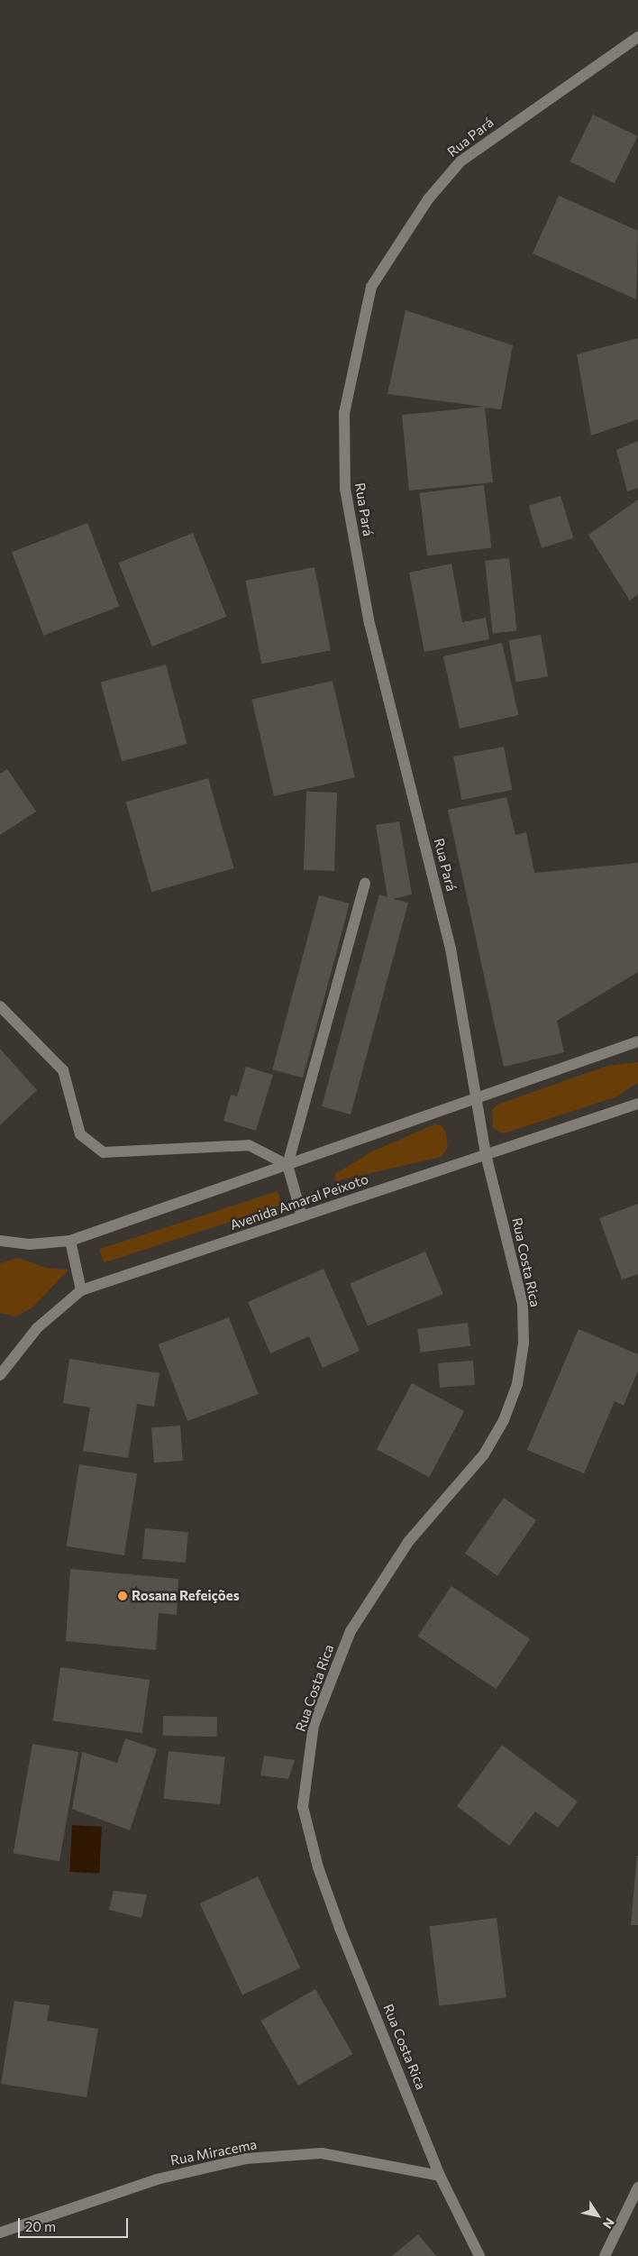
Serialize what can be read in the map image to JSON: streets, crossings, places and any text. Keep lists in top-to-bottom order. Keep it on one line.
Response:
{"streets":{"street":["Rua Pará","Avenida Amaral Peixoto","Rua Costa Rica","Rua Miracema"]},"crossings":[["Rua Pará","Avenida Amaral Peixoto"],["Rua Pará","Rua Costa Rica"],["Avenida Amaral Peixoto","Rua Costa Rica"],["Rua Costa Rica","Rua Miracema"]],"places":["Rosana Refeições"],"scale_bar":"20 m","north":"bottom right"}
